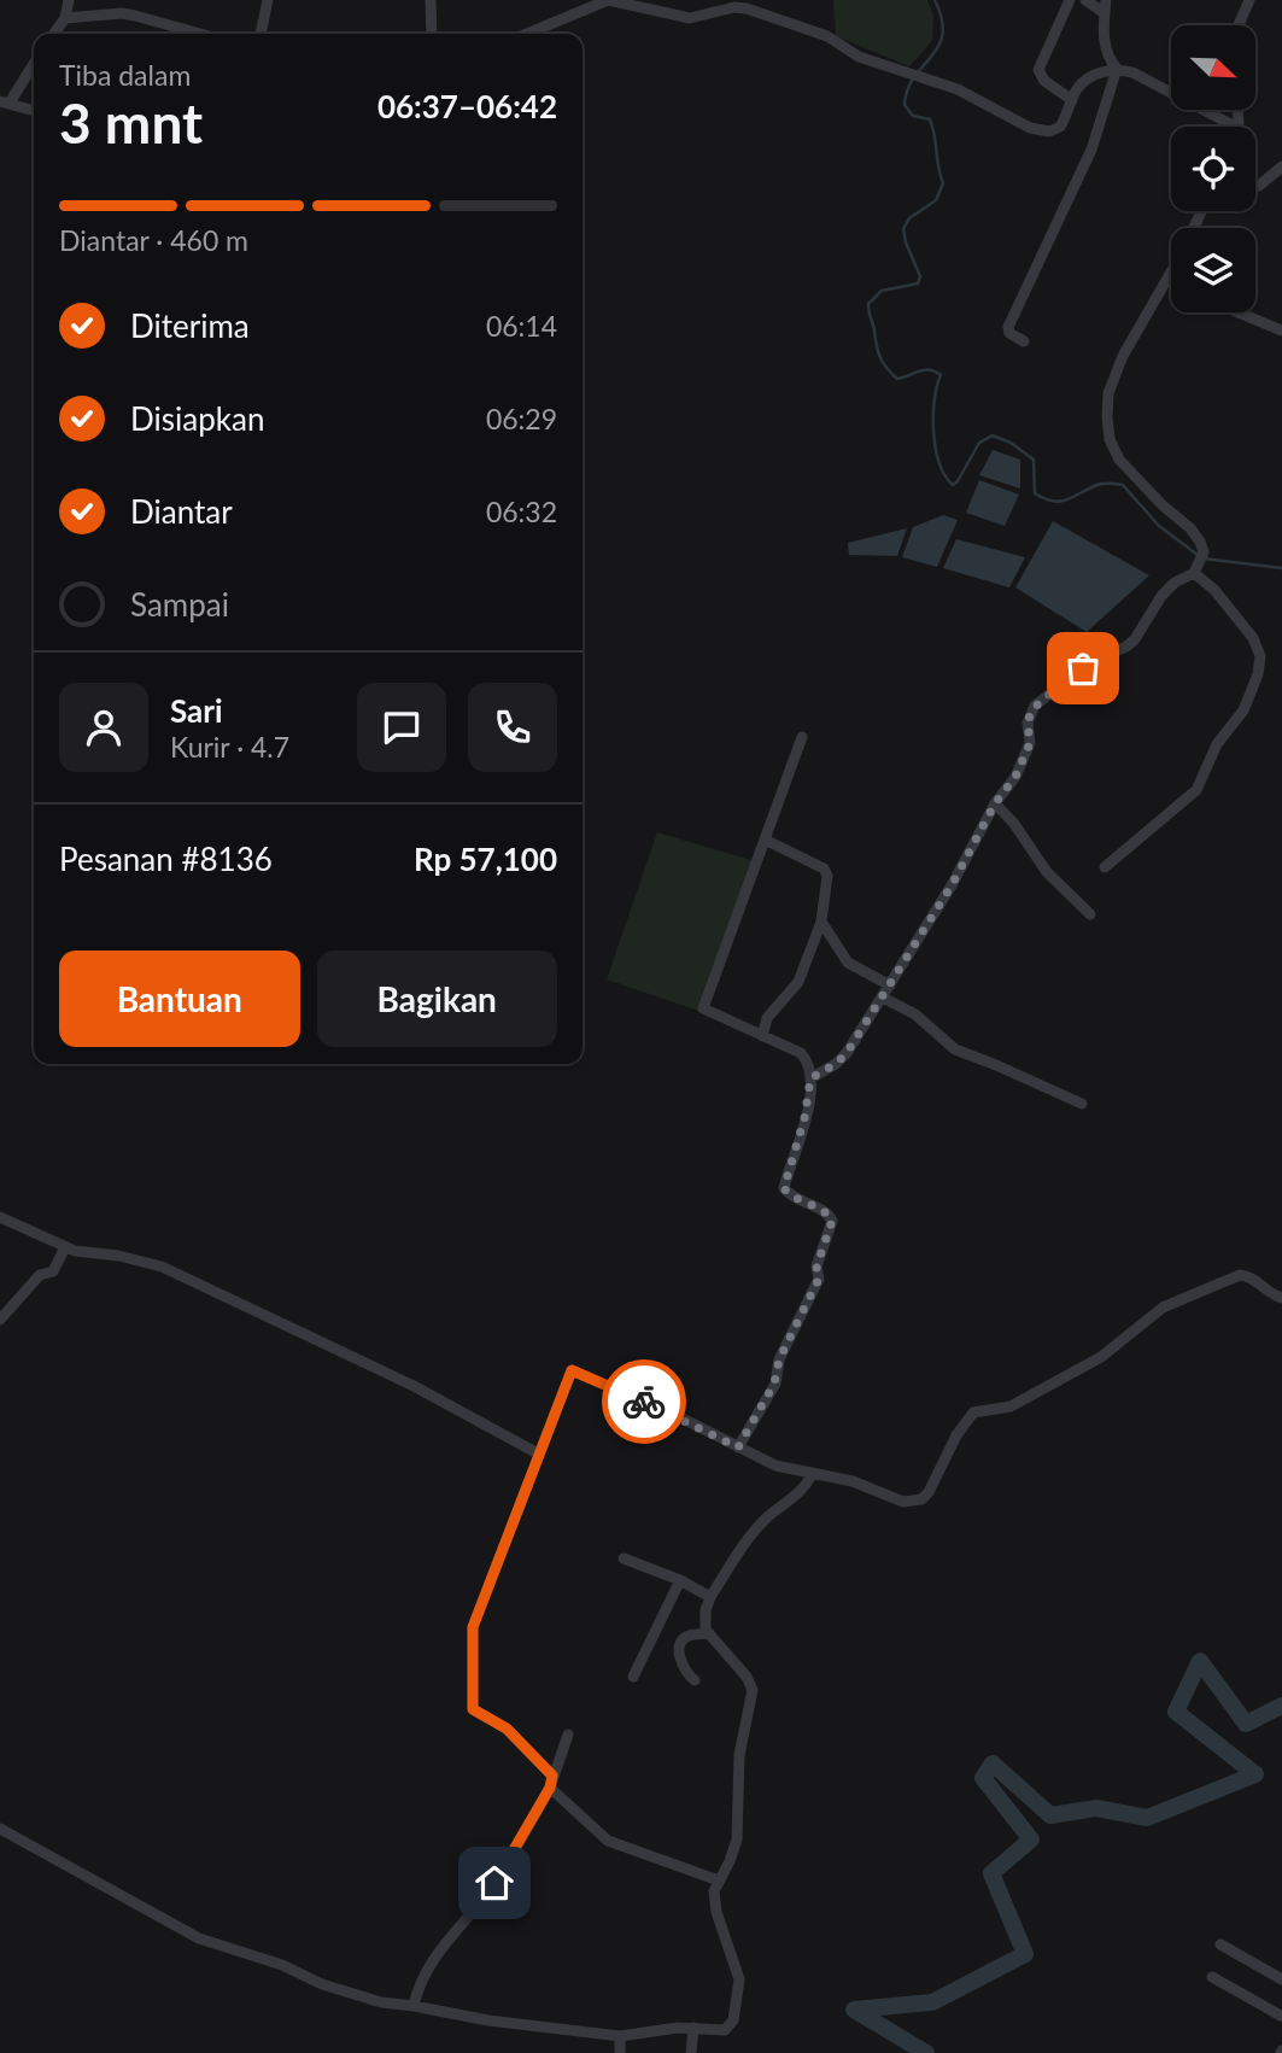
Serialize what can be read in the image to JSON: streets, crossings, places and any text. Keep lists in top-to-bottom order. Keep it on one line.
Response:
{"north":"bottom right","page":{"heading":["3 mnt","Tiba dalam","06:37–06:42"],"panel":["Sari","Kurir · 4.7","Pesanan #8136","Rp 57,100"],"bar":"Diantar · 460 m","list":[["Diterima","06:14"],["Disiapkan","06:29"],["Diantar","06:32"],"Sampai"],"buttons":["Bantuan","Bagikan"]}}
